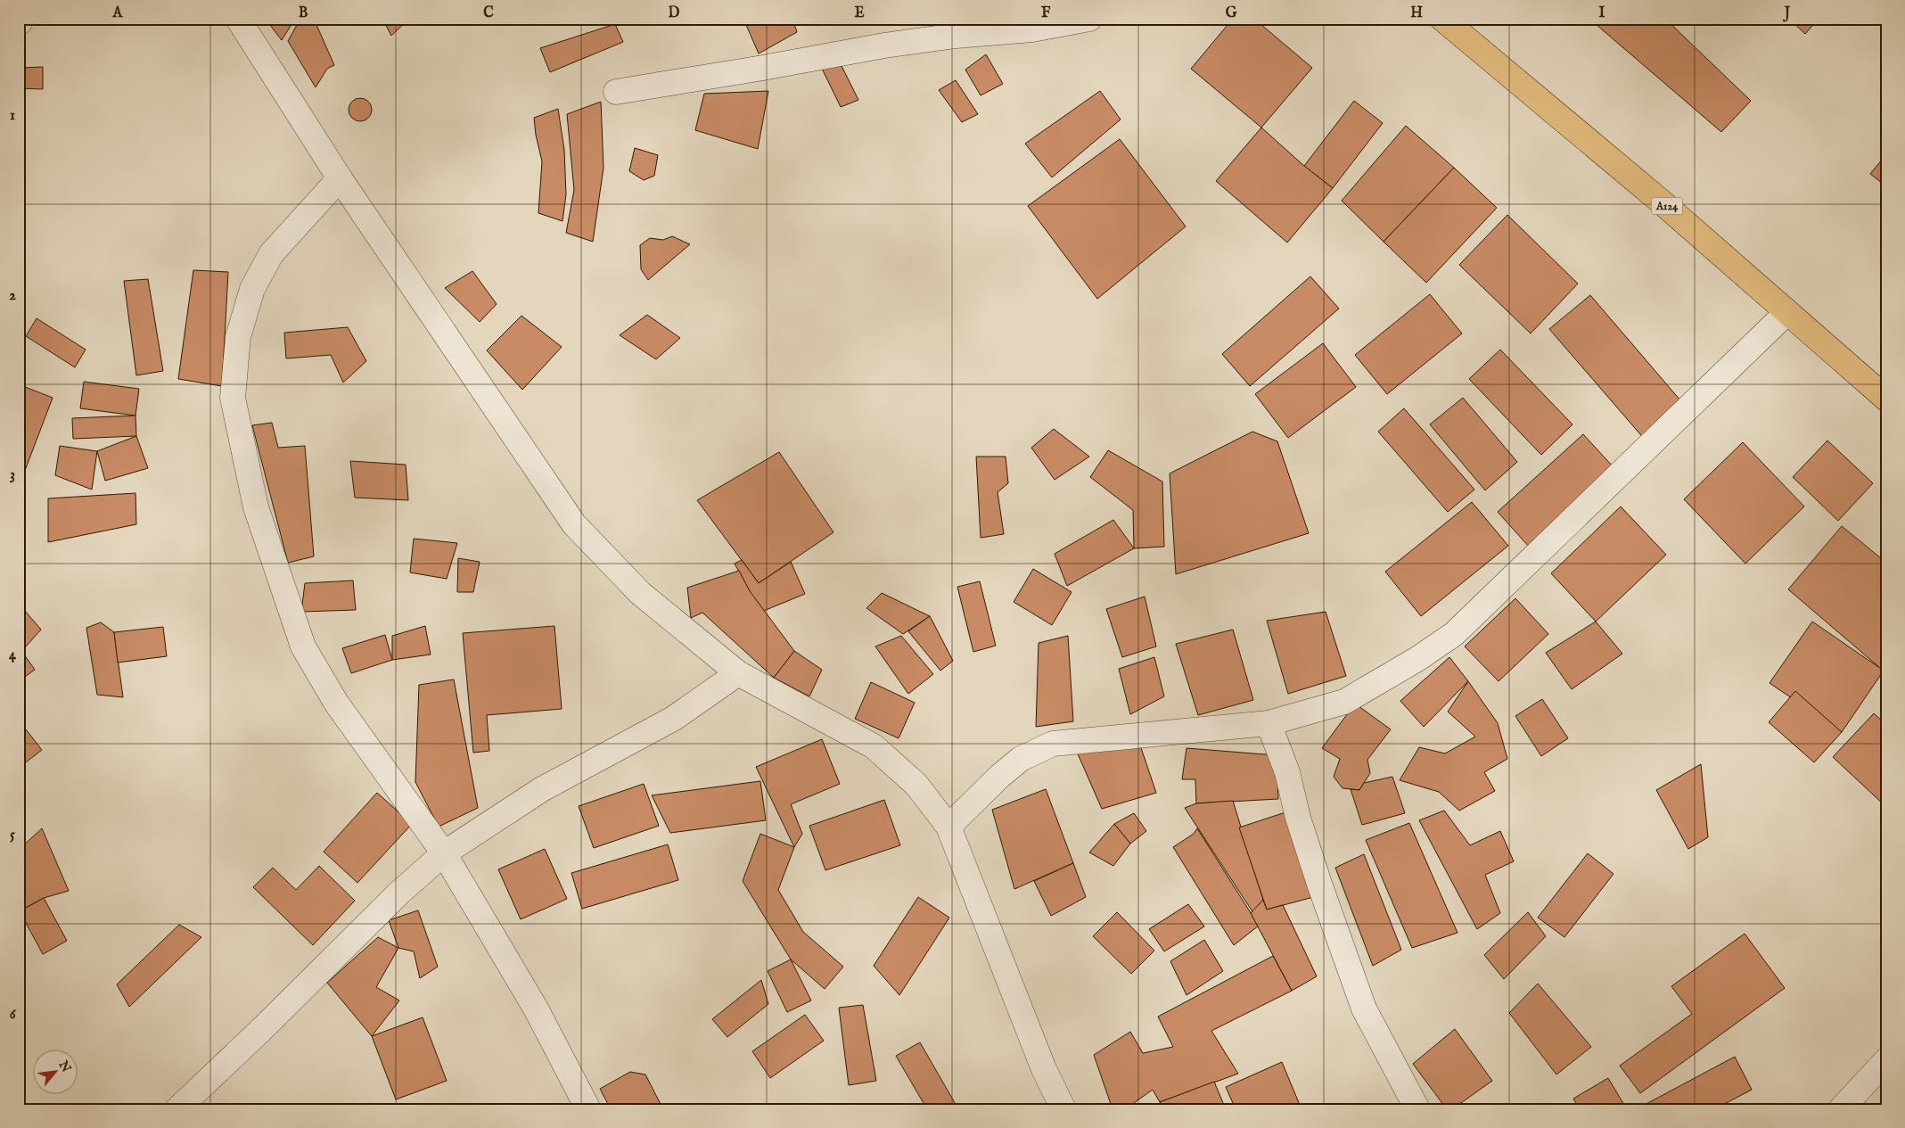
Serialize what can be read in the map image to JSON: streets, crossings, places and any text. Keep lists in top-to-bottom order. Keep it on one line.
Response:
{"streets":{"highway":["A124"]},"north":"top right","grid":{"columns":["A","B","C","D","E","F","G","H","I","J"],"rows":["1","2","3","4","5","6"]}}
